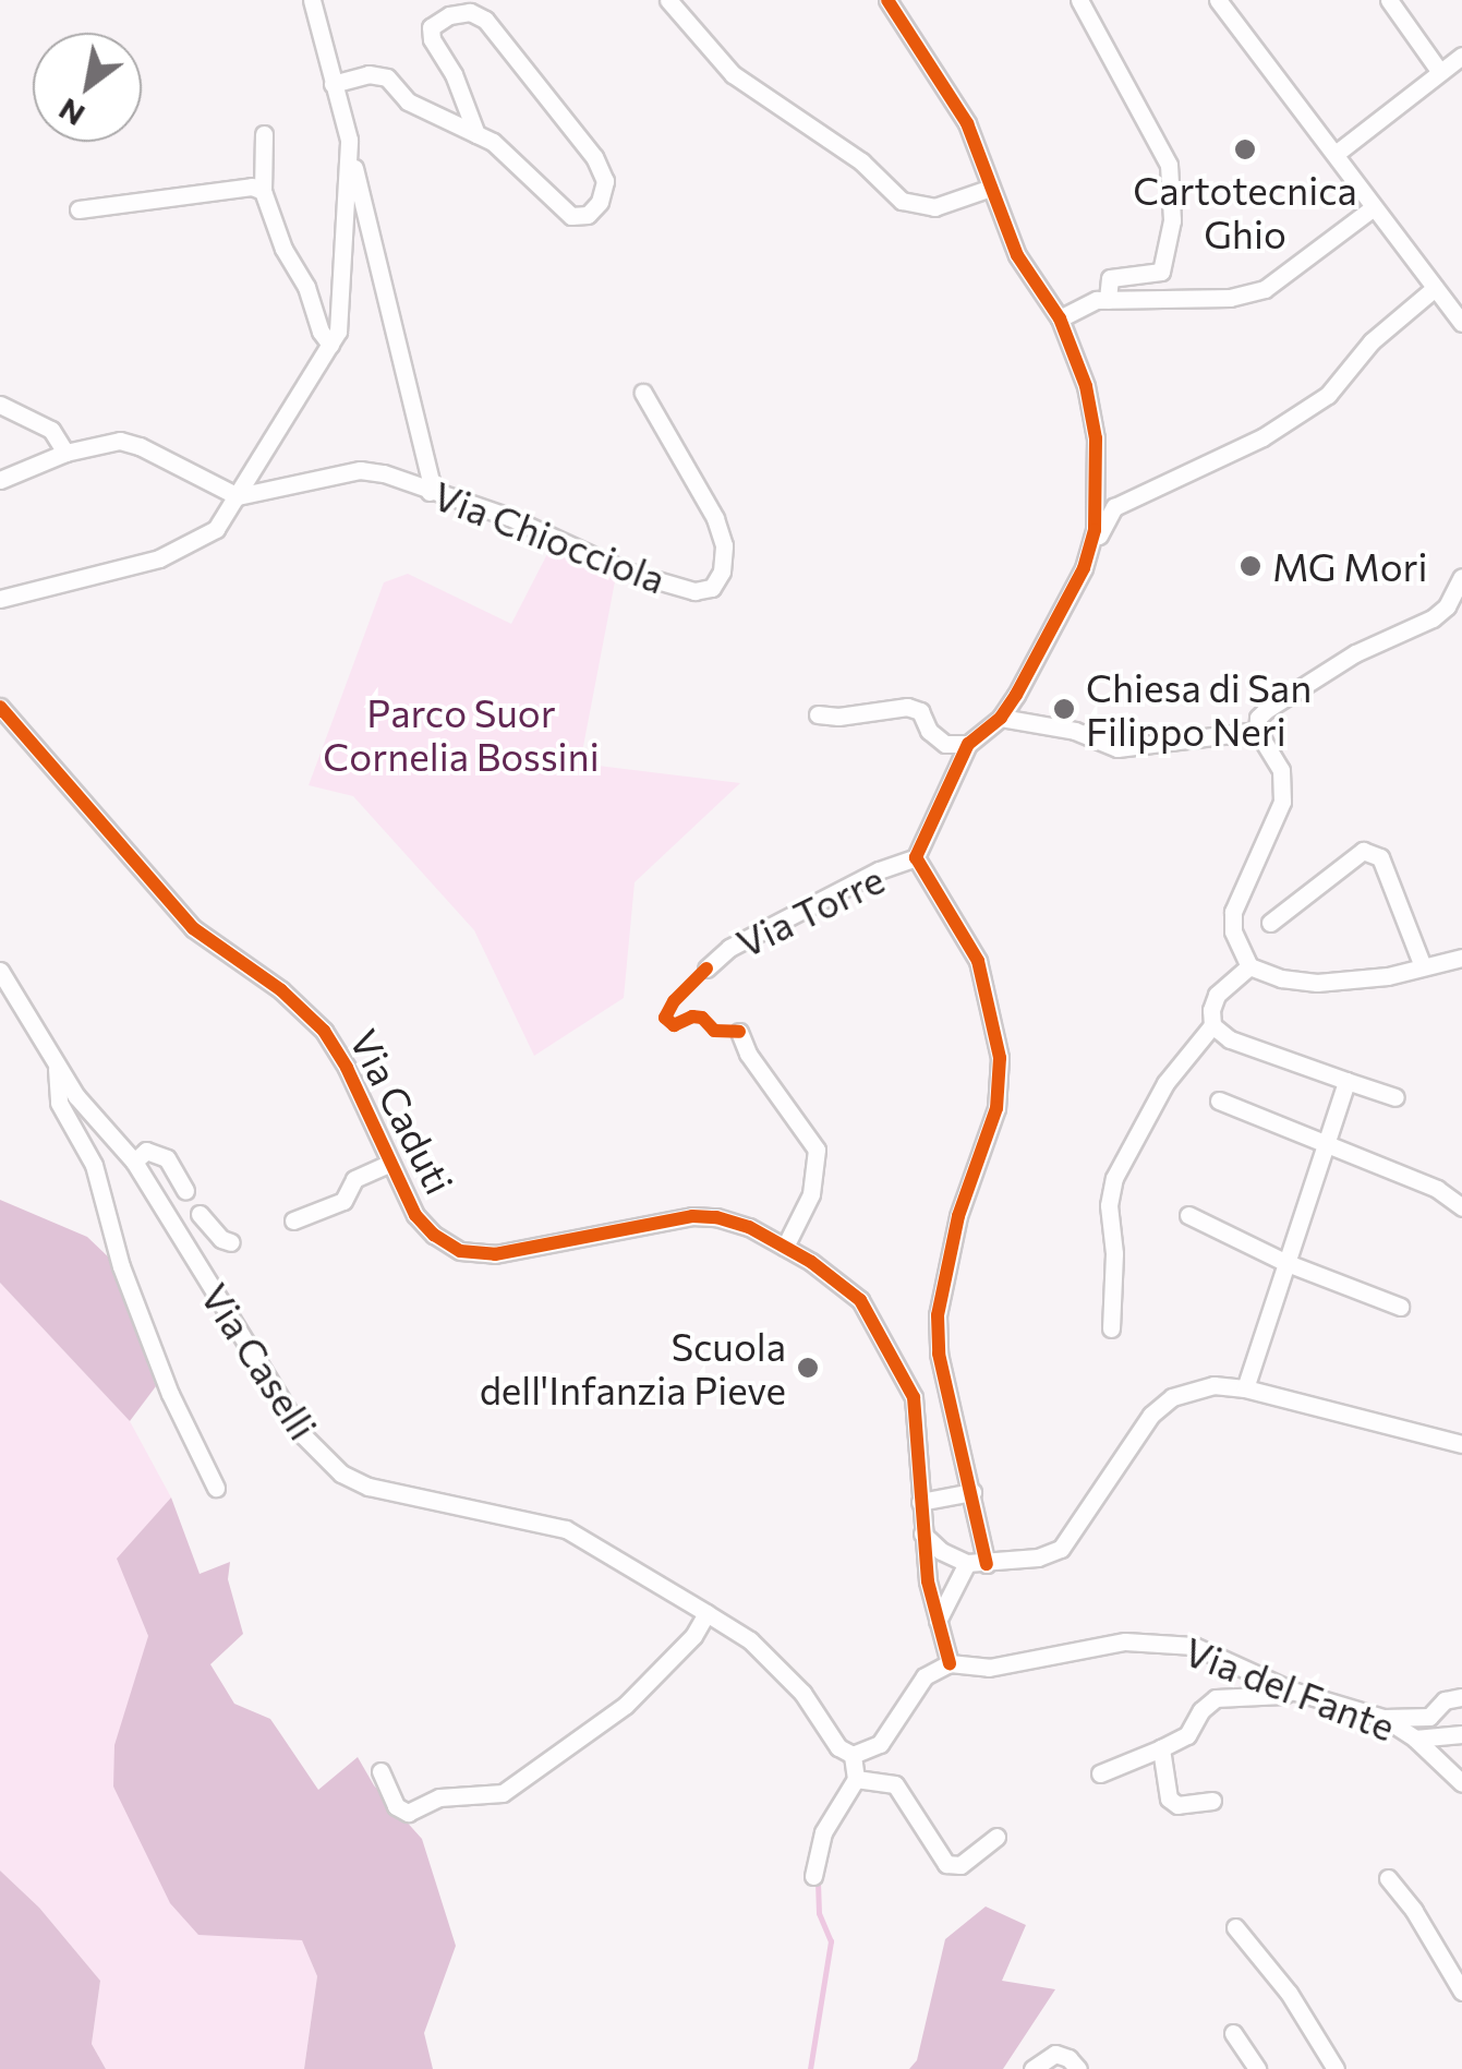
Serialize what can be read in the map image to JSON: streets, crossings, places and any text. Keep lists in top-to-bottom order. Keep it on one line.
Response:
{"streets":{"street":["Via Chiocciola","Via Torre","Via Caduti","Via Caselli","Via del Fante"]},"parks":["Parco Suor Cornelia Bossini"],"places":["Cartotecnica Ghio","MG Mori","Chiesa di San Filippo Neri","Scuola dell'Infanzia Pieve"],"north":"bottom left"}
